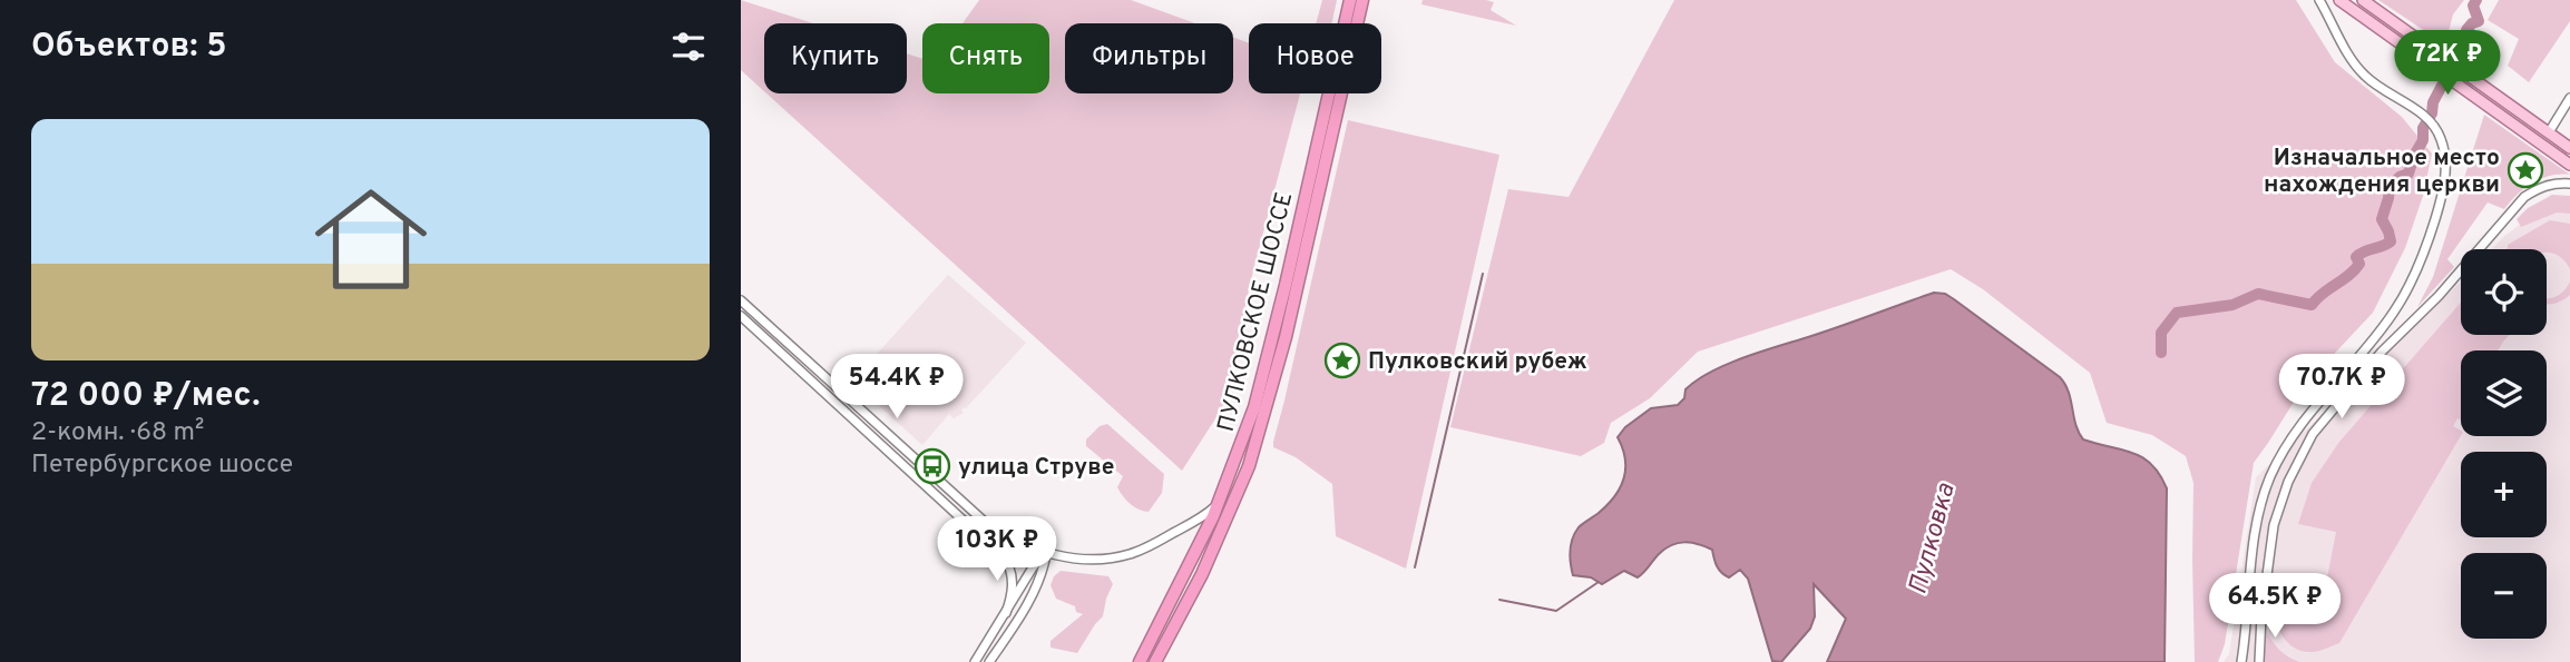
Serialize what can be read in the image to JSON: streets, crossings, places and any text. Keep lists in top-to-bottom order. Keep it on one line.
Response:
{"streets":{"highway":["ПУЛКОВСКОЕ ШОССЕ"]},"water":["Пулковка"],"places":{"place":["Изначальное место нахождения церкви","Пулковский рубеж"],"bus stop":["улица Струве"]},"page":{"heading":"Объектов: 5","chip":["Купить","Снять","Фильтры","Новое"],"price":["72K ₽","54.4K ₽","70.7K ₽","103K ₽","64.5K ₽"],"list":[{"name":"72 000 ₽/мес.","note":"2-комн. · 68 m² · Петербургское шоссе"}],"map_buttons":["+","−"]}}
